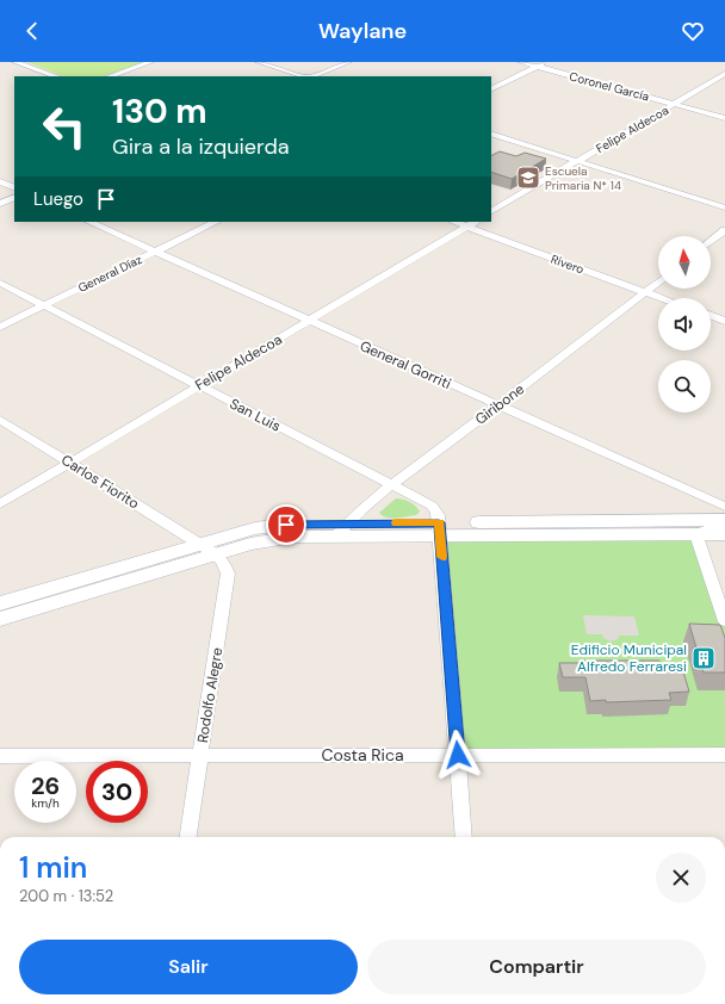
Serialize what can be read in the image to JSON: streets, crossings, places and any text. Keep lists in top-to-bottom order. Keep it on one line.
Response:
{"streets":{"street":["Coronel García","Felipe Aldecoa","Rivero","General Díaz","General Gorriti","Giribone","San Luis","Carlos Fiorito","Rodolfo Alegre","Costa Rica"]},"crossings":[["Coronel García","Felipe Aldecoa"],["Felipe Aldecoa","Rivero"],["Felipe Aldecoa","General Gorriti"],["Felipe Aldecoa","San Luis"],["Felipe Aldecoa","Carlos Fiorito"],["Rivero","Giribone"],["General Díaz","General Gorriti"],["General Díaz","San Luis"],["General Gorriti","Giribone"],["Giribone","San Luis"],["Carlos Fiorito","Rodolfo Alegre"],["Rodolfo Alegre","Costa Rica"]],"places":{"school or university":["Escuela Primaria N* 14"],"building":["Edificio Municipal Alfredo Ferraresi"]},"north":"top","page":{"header":"Waylane","turn":["130 m","Gira a la izquierda"],"then":"Luego","speed":"26 km/h","limit":"30","heading":["1 min","200 m · 13:52"],"buttons":["Salir","Compartir"]}}
